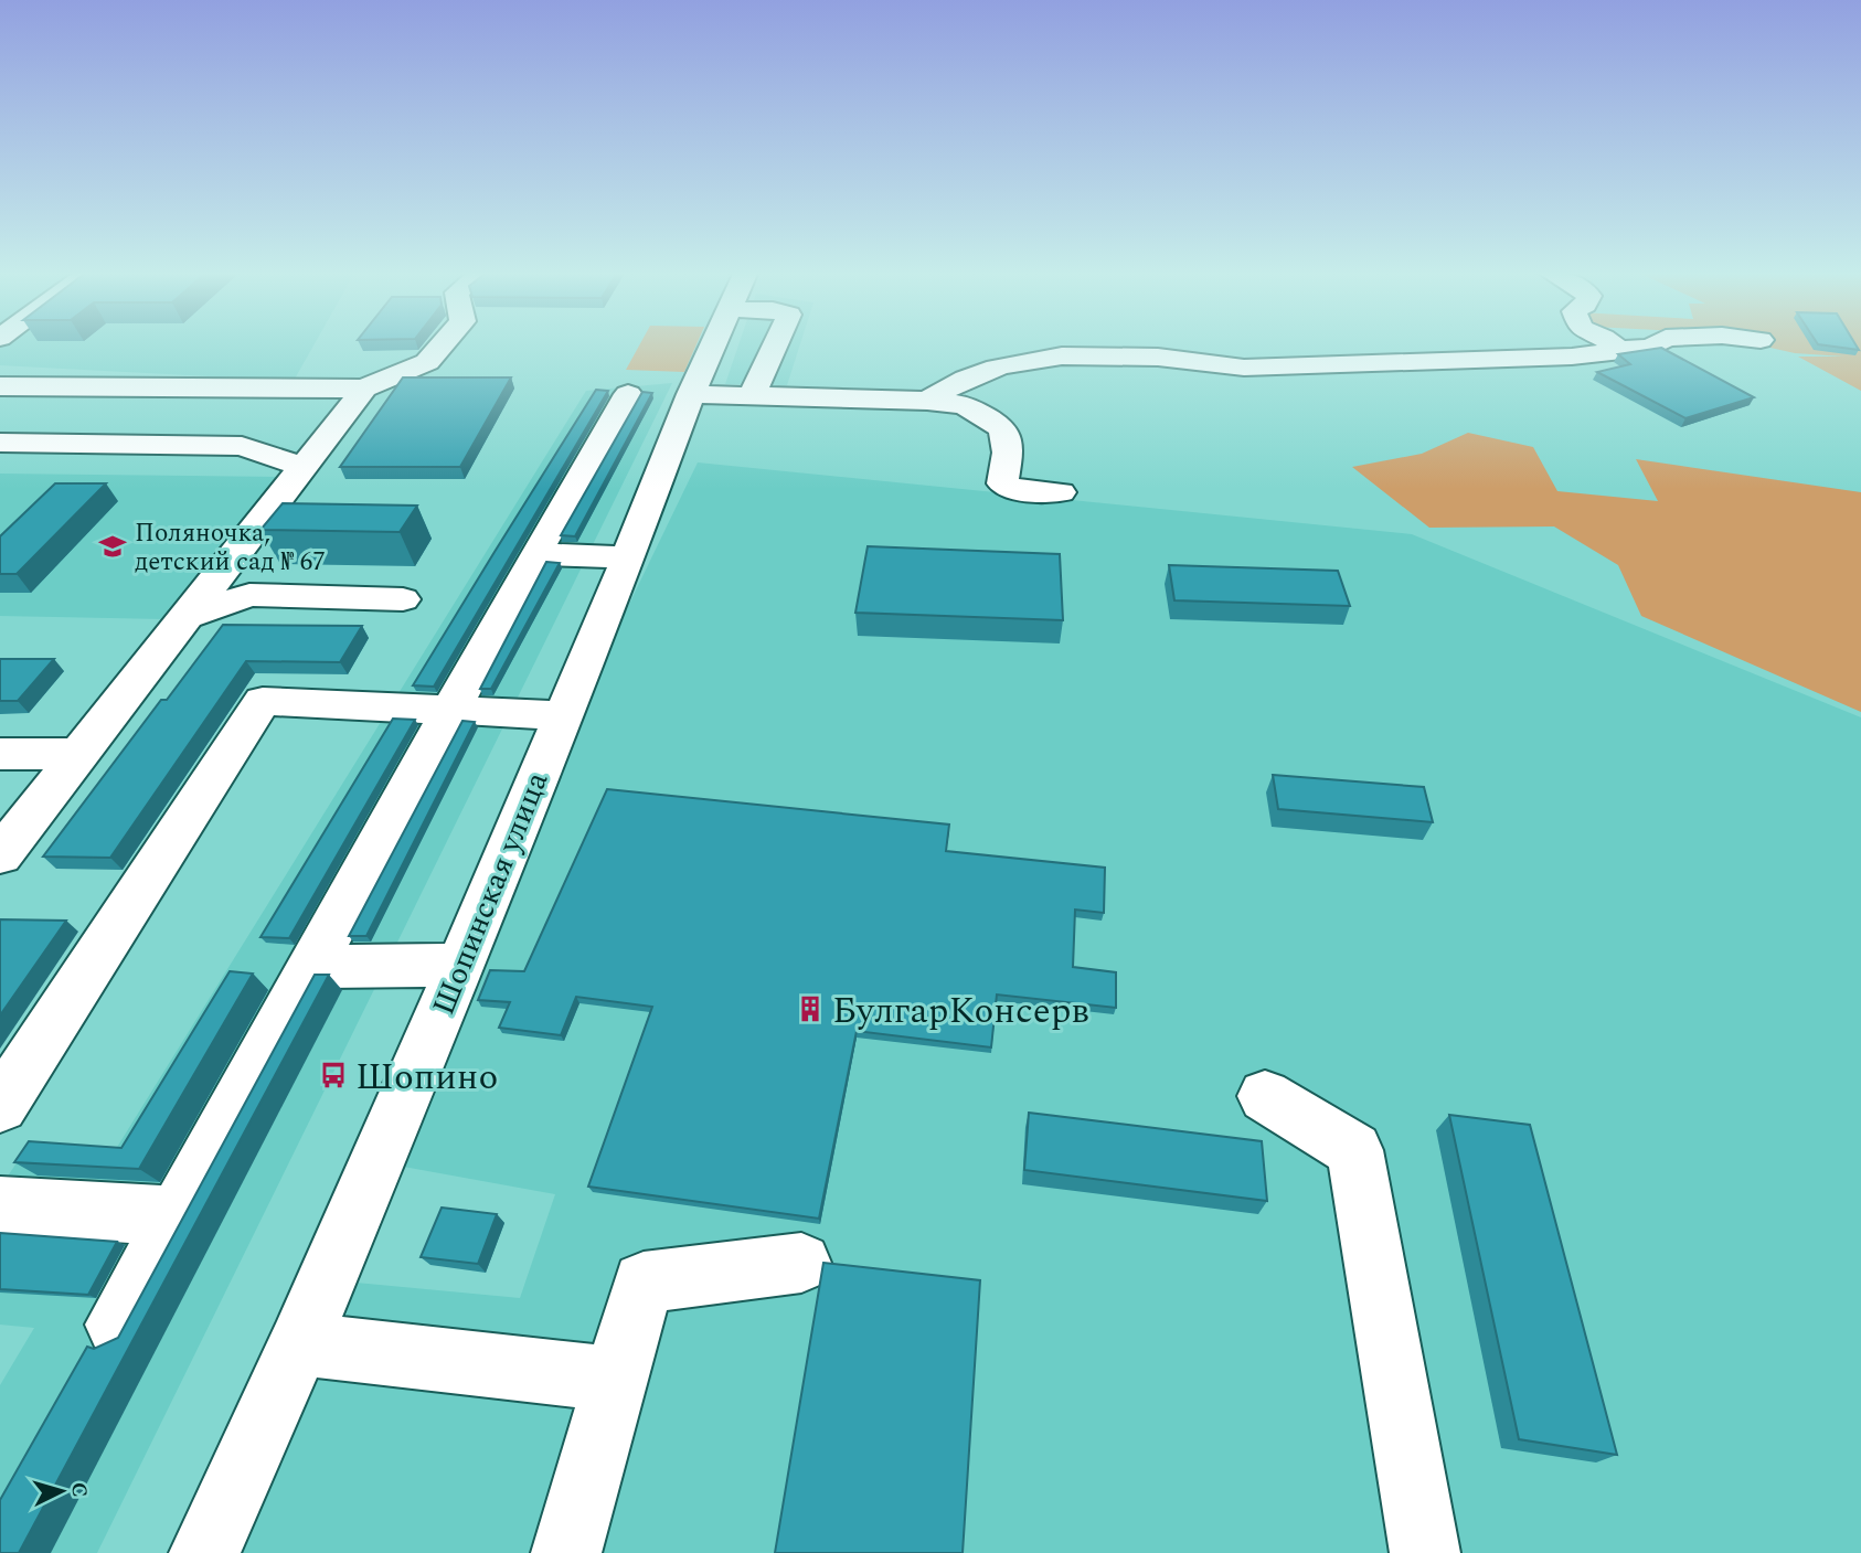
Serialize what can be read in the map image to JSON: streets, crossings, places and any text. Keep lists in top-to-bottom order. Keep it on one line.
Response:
{"streets":{"street":["Шопинская улица"]},"places":{"school or university":["Поляночка, детский сад № 67"],"building":["БулгарКонсерв"],"bus stop":["Шопино"]},"north":"right"}
